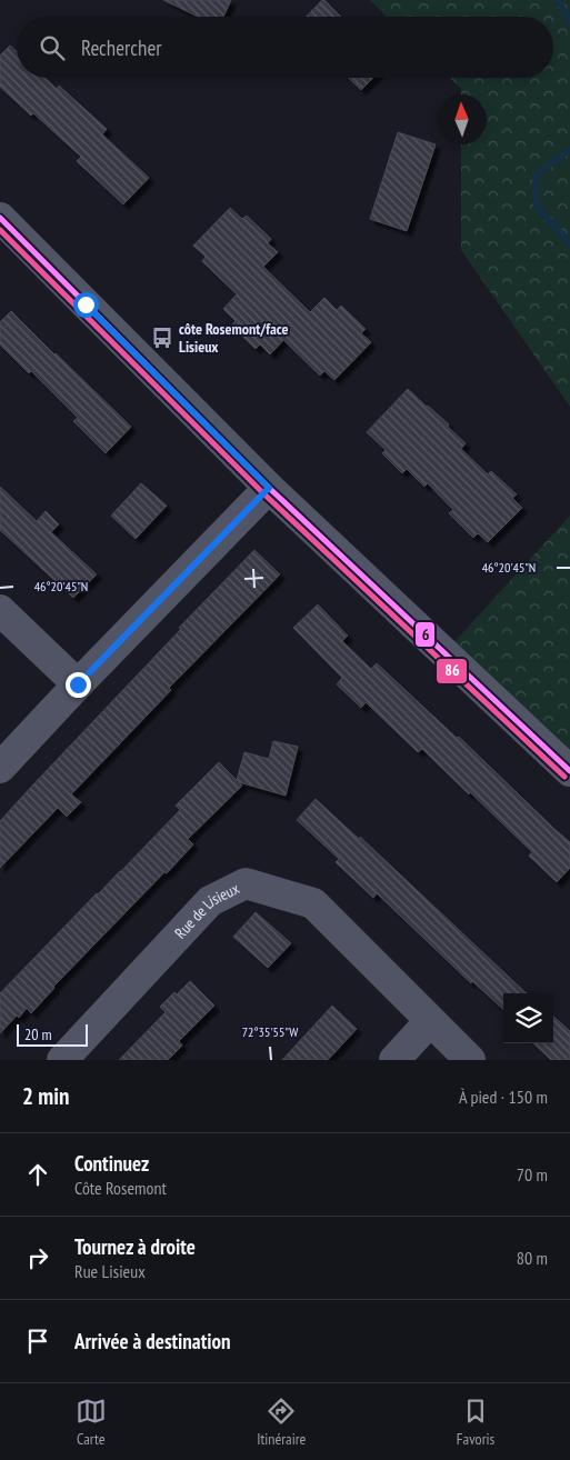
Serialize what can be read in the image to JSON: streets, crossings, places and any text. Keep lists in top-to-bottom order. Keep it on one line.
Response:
{"streets":{"street":["Rue de Lisieux"]},"places":{"bus stop":["côte Rosemont/face Lisieux"]},"lines":["transit line 6","transit line 86"],"scale_bar":"20 m","north":"top","page":{"search":"Rechercher","scale":"20 m","heading":["2 min","À pied · 150 m"],"list":[["Continuez","Côte Rosemont","70 m"],["Tournez à droite","Rue Lisieux","80 m"],"Arrivée à destination"],"nav":["Carte","Itinéraire","Favoris"]},"coordinates":["46°20'45\"N","72°35'55\"W"]}
